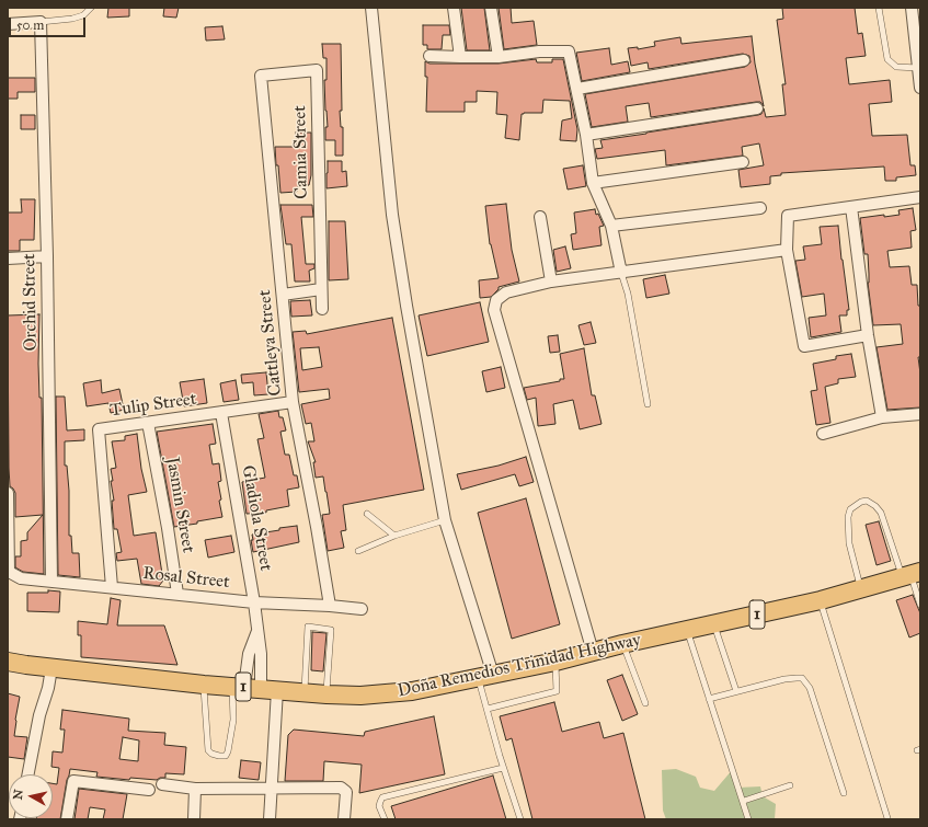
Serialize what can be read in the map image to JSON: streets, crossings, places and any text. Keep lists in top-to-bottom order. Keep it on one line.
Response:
{"streets":{"highway":["1","Doña Remedios Trinidad Highway"],"street":["Camia Street","Orchid Street","Cattleya Street","Tulip Street","Jasmin Street","Gladiola Street","Rosal Street"]},"crossings":[["Camia Street","Cattleya Street"],["Orchid Street","Rosal Street"],["Cattleya Street","Tulip Street"],["Cattleya Street","Rosal Street"],["Tulip Street","Jasmin Street"],["Tulip Street","Gladiola Street"],["Tulip Street","Rosal Street"],["Jasmin Street","Rosal Street"],["Gladiola Street","Rosal Street"],["Gladiola Street","Doña Remedios Trinidad Highway"]],"scale_bar":"50 m","north":"left"}
